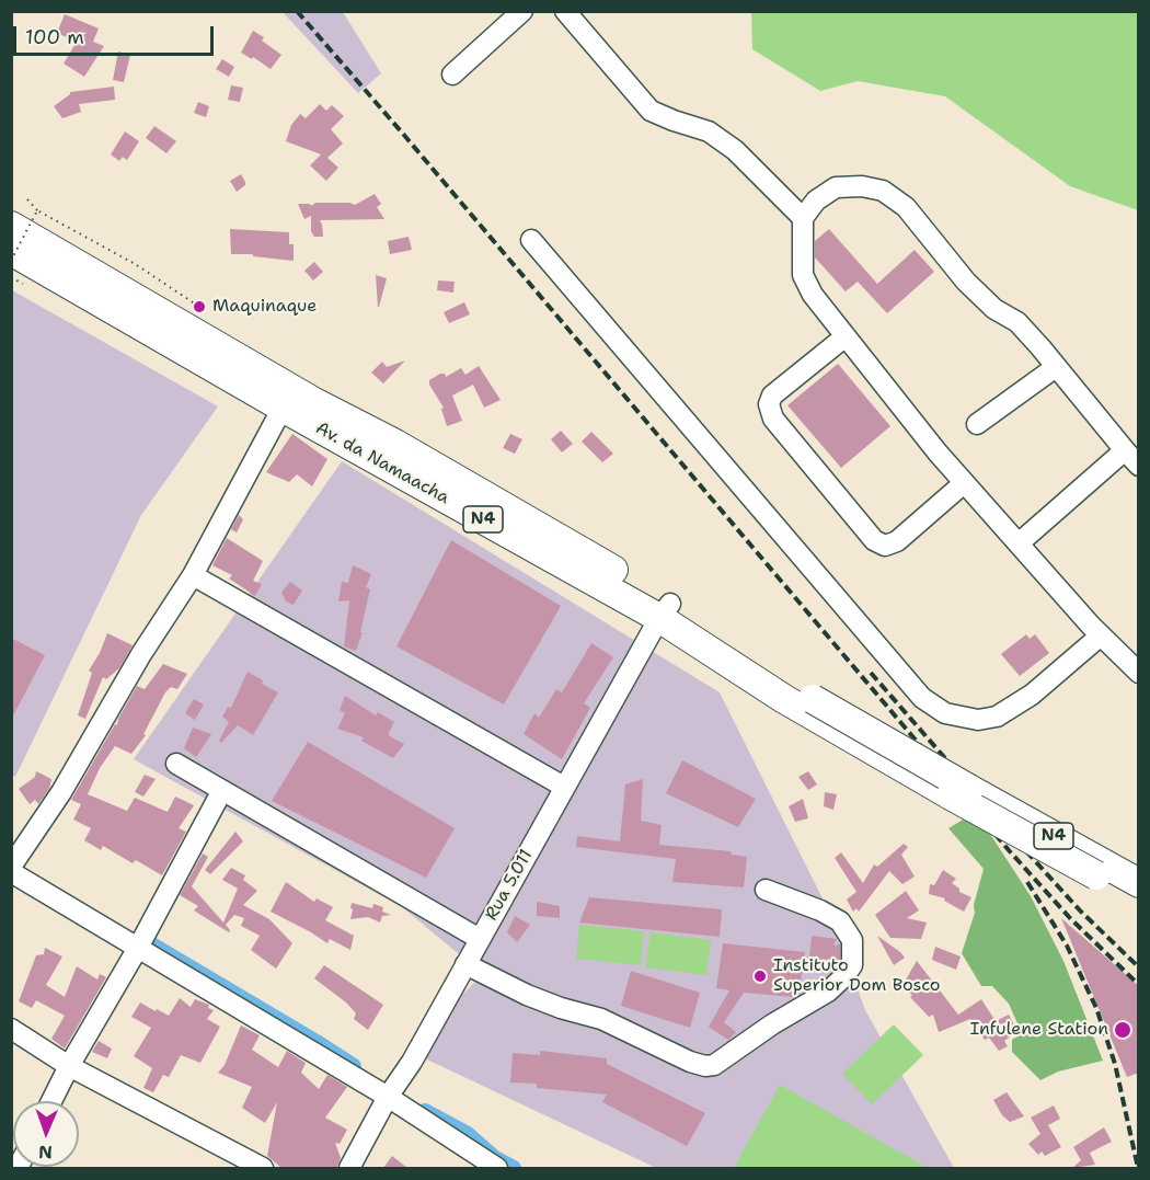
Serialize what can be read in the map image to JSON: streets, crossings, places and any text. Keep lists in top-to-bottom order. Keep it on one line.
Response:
{"streets":{"highway":["Av. da Namaacha","N4"],"street":["Rua 5.011"]},"crossings":[["Av. da Namaacha","N4"],["Av. da Namaacha","Rua 5.011"]],"places":["Maquinaque","Instituto Superior Dom Bosco","Infulene Station"],"scale_bar":"100 m","north":"bottom"}
